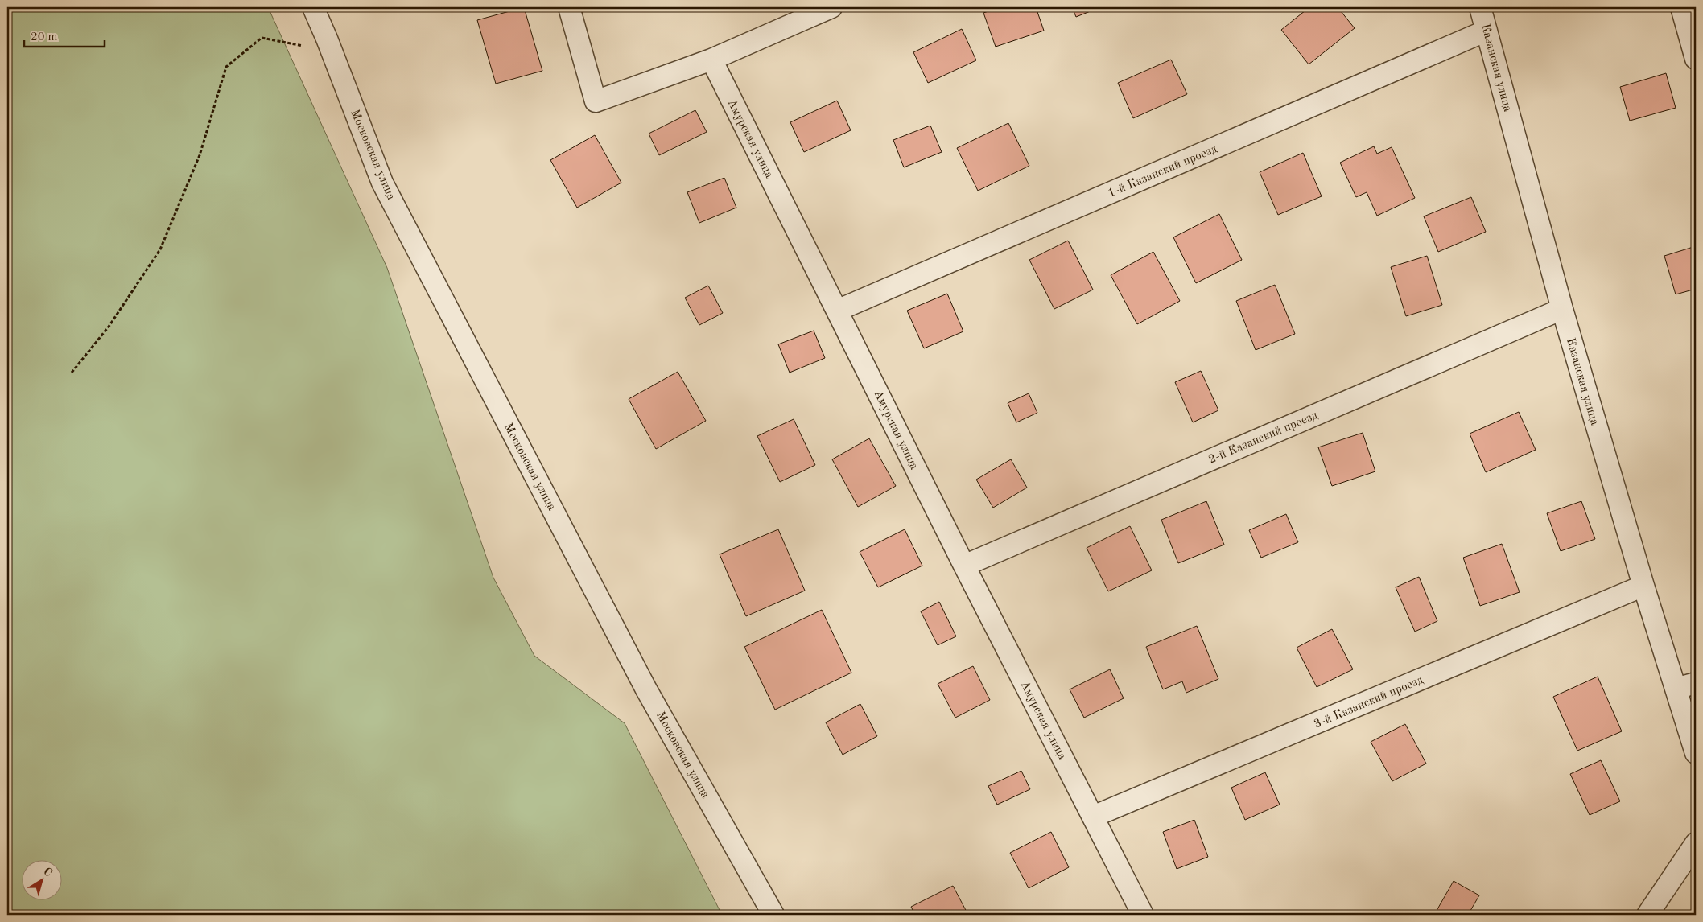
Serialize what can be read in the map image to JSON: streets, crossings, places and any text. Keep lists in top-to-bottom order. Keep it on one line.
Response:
{"streets":{"street":["Казанская улица","Амурская улица","Московская улица","1-й Казанский проезд","2-й Казанский проезд","3-й Казанский проезд"]},"crossings":[["Казанская улица","1-й Казанский проезд"],["Казанская улица","2-й Казанский проезд"],["Казанская улица","3-й Казанский проезд"],["Амурская улица","1-й Казанский проезд"],["Амурская улица","2-й Казанский проезд"],["Амурская улица","3-й Казанский проезд"]],"scale_bar":"20 m","north":"top right"}
